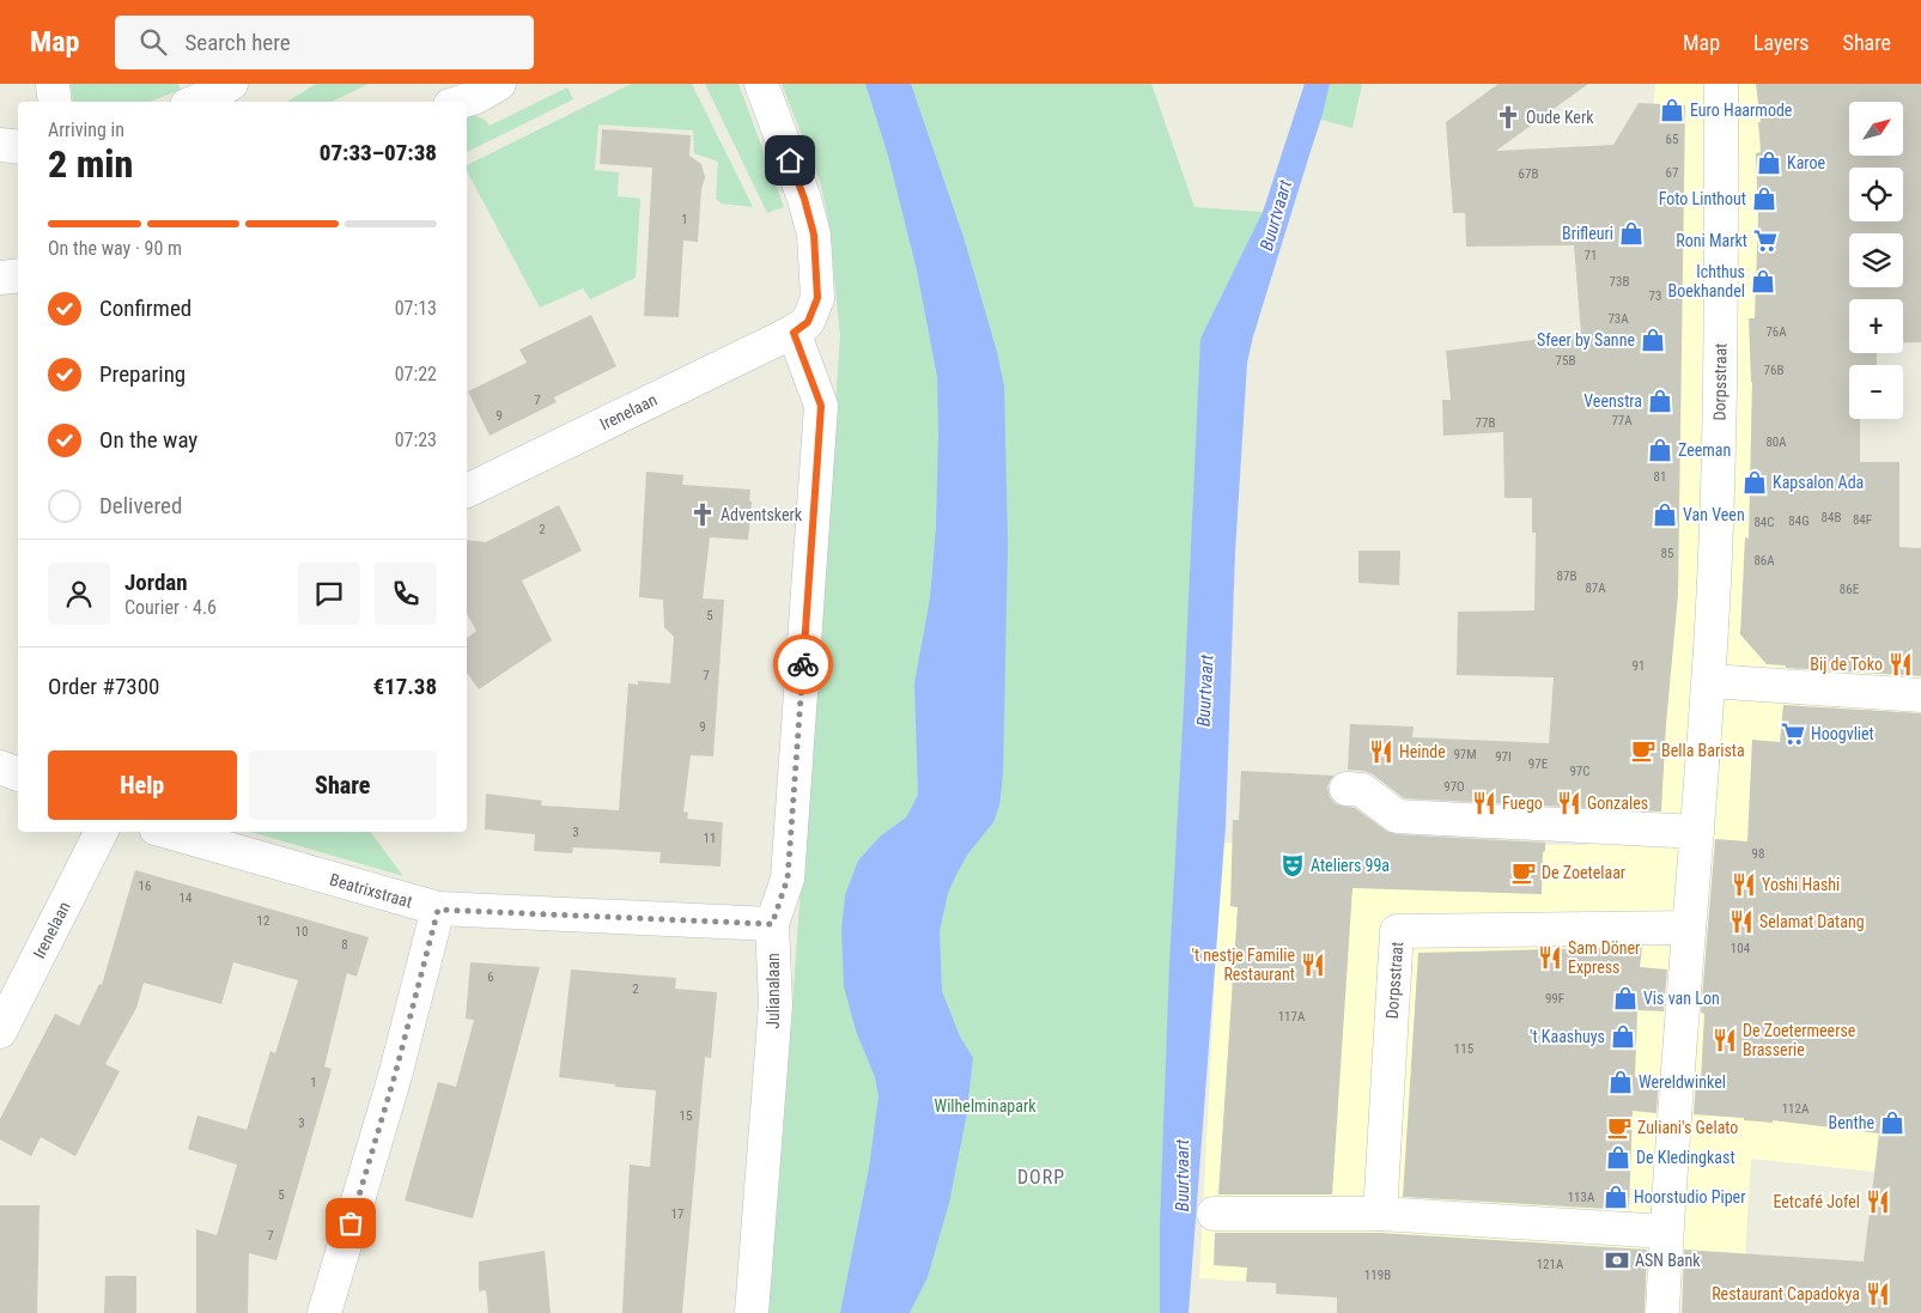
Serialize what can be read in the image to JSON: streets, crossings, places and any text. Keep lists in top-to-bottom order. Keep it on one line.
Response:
{"streets":{"street":["Dorpsstraat","Irenelaan","Beatrixstraat","Julianalaan"]},"crossings":[["Irenelaan","Julianalaan"],["Beatrixstraat","Julianalaan"]],"districts":["DORP"],"water":["Buurtvaart"],"parks":["Wilhelminapark"],"places":{"shop":["Euro Haarmode","Karoe","Foto Linthout","Brifleuri","Ichthus Boekhandel","Sfeer by Sanne","Veenstra","Zeeman","Kapsalon Ada","Van Veen","Vis van Lon","'t Kaashuys","Wereldwinkel","Benthe","De Kledingkast","Hoorstudio Piper"],"church":["Oude Kerk","Adventskerk"],"supermarket":["Roni Markt","Hoogvliet"],"restaurant":["Bij de Toko","Heinde","Fuego","Gonzales","Yoshi Hashi","Selamat Datang","Sam Döner Express","'t nestje Familie Restaurant","De Zoetermeerse Brasserie","Eetcafé Jofel","Restaurant Capadokya"],"cafe":["Bella Barista","De Zoetelaar","Zuliani's Gelato"],"theatre":["Ateliers 99a"],"bank":["ASN Bank"]},"house_numbers":["65","67","67B","1","71","73B","73","73A","76A","75B","76B","7","9","77A","77B","80A","81","84B","84F","84G","84C","2","85","86A","87B","87A","86E","5","91","7","9","97M","97I","97E","97C","97O","3","11","98","16","14","12","10","8","104","6","2","99F","117A","115","1","112A","15","3","5","113A","17","7","121A","119B"],"north":"top right","page":{"header":"Map","search":"Search here","nav":["Map","Layers","Share"],"map_buttons":["+","−"],"heading":["2 min","Arriving in","07:33–07:38"],"panel":["Jordan","Courier · 4.6","Order #7300","€17.38"],"bar":"On the way · 90 m","list":[["Confirmed","07:13"],["Preparing","07:22"],["On the way","07:23"],"Delivered"],"buttons":["Help","Share"]}}
